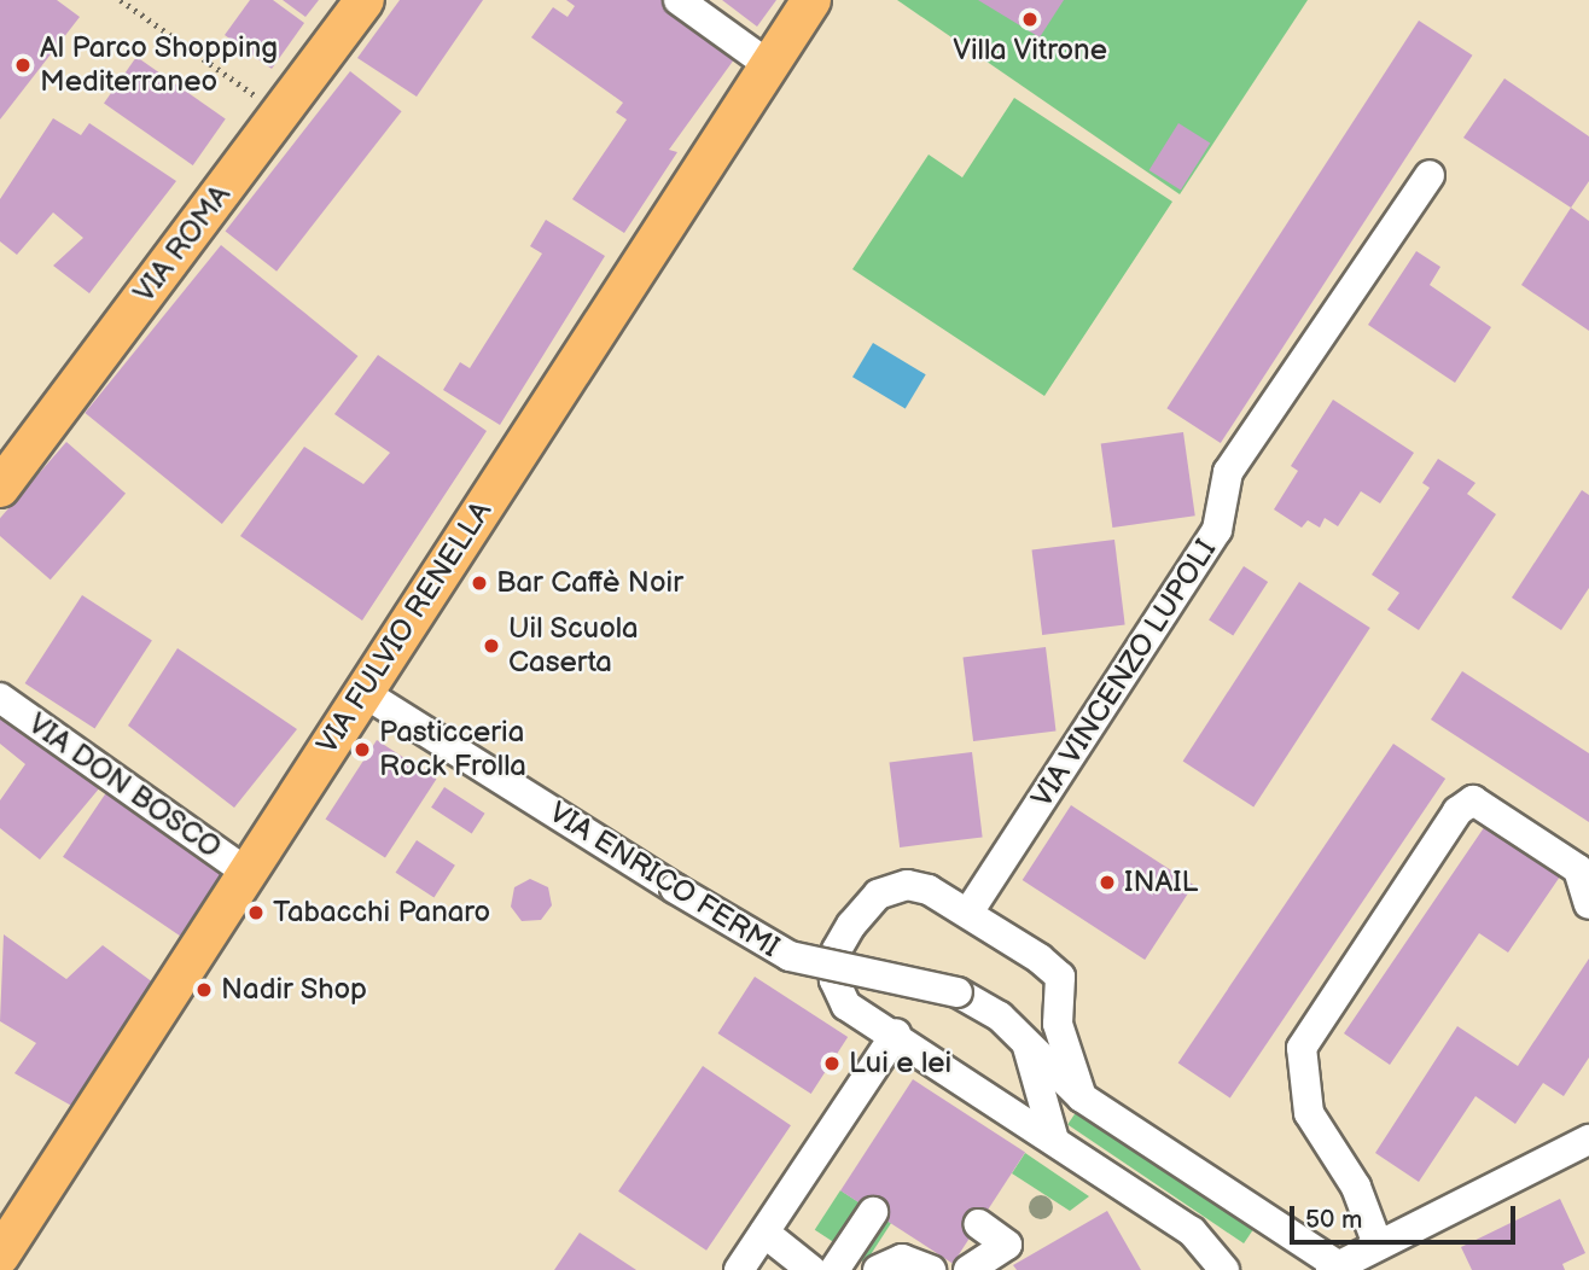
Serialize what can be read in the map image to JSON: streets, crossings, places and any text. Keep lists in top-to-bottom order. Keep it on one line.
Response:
{"streets":{"main road":["VIA ROMA","VIA FULVIO RENELLA"],"street":["VIA VINCENZO LUPOLI","VIA DON BOSCO","VIA ENRICO FERMI"]},"crossings":[["VIA FULVIO RENELLA","VIA DON BOSCO"],["VIA FULVIO RENELLA","VIA ENRICO FERMI"]],"places":["Villa Vitrone","Al Parco Shopping Mediterraneo","Bar Caffè Noir","Uil Scuola Caserta","Pasticceria Rock Frolla","INAIL","Tabacchi Panaro","Nadir Shop","Lui e lei"],"scale_bar":"50 m"}
